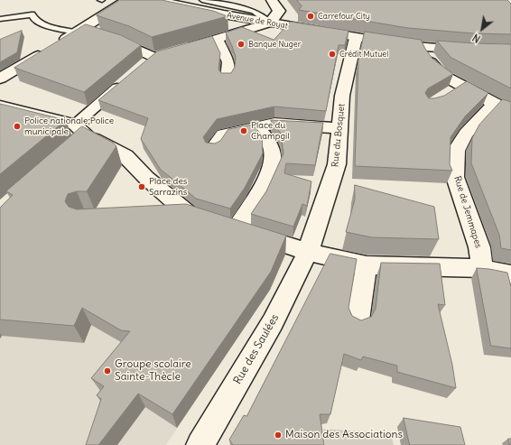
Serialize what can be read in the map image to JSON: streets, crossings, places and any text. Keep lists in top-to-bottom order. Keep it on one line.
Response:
{"streets":{"street":["Avenue de Royat","Rue du Bosquet","Rue de Jemmapes","Rue des Saulées"]},"crossings":[["Avenue de Royat","Rue du Bosquet"],["Rue du Bosquet","Rue des Saulées"]],"places":["Carrefour City","Banque Nuger","Crédit Mutuel","Police nationale;Police municipale","Place du Champgil","Place des Sarrazins","Groupe scolaire Sainte-Thècle","Maison des Associations"],"north":"bottom left"}
